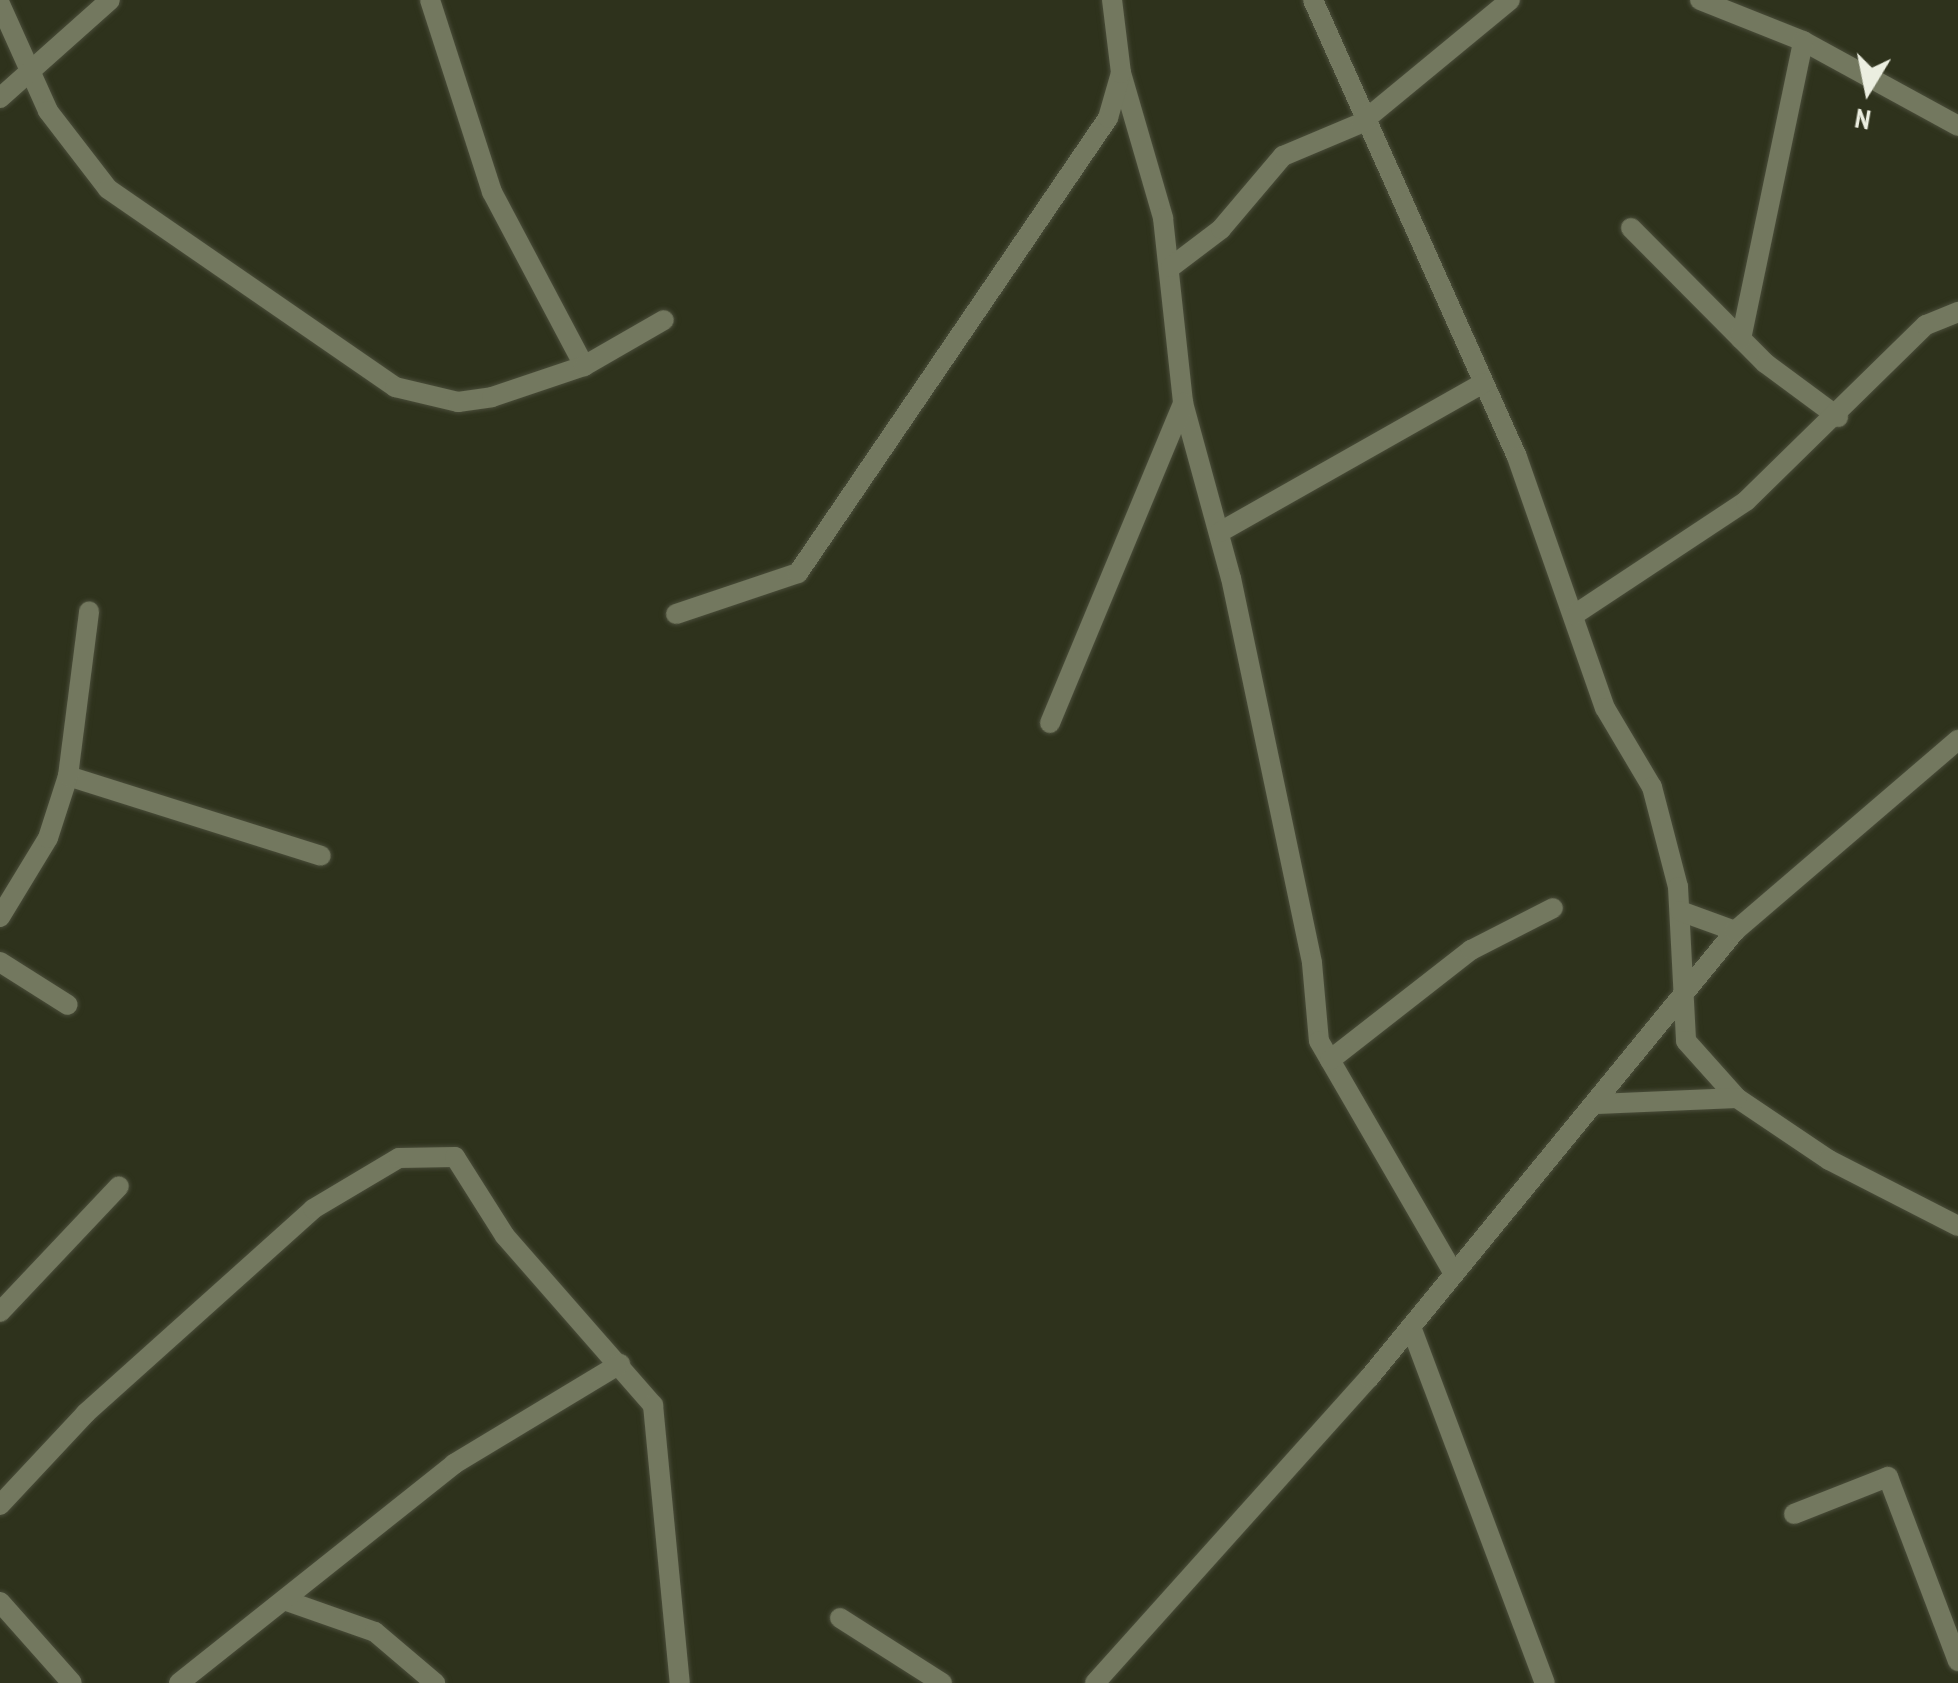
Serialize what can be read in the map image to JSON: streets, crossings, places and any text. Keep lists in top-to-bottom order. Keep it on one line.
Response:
{"north":"bottom"}
